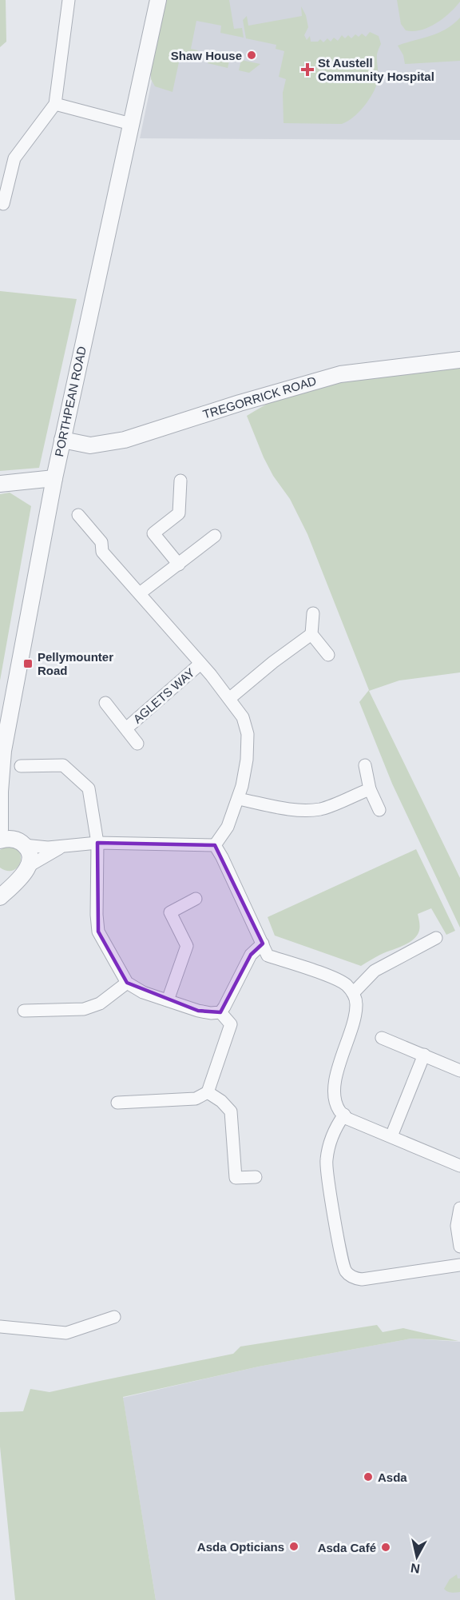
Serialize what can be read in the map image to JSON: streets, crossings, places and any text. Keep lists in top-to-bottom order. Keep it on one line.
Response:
{"streets":{"street":["TREGORRICK ROAD","PORTHPEAN ROAD","AGLETS WAY"]},"crossings":[["TREGORRICK ROAD","PORTHPEAN ROAD"]],"places":{"other":["Shaw House","Asda","Asda Opticians","Asda Café"],"health":["St Austell Community Hospital"],"transit":["Pellymounter Road"]},"north":"bottom"}
